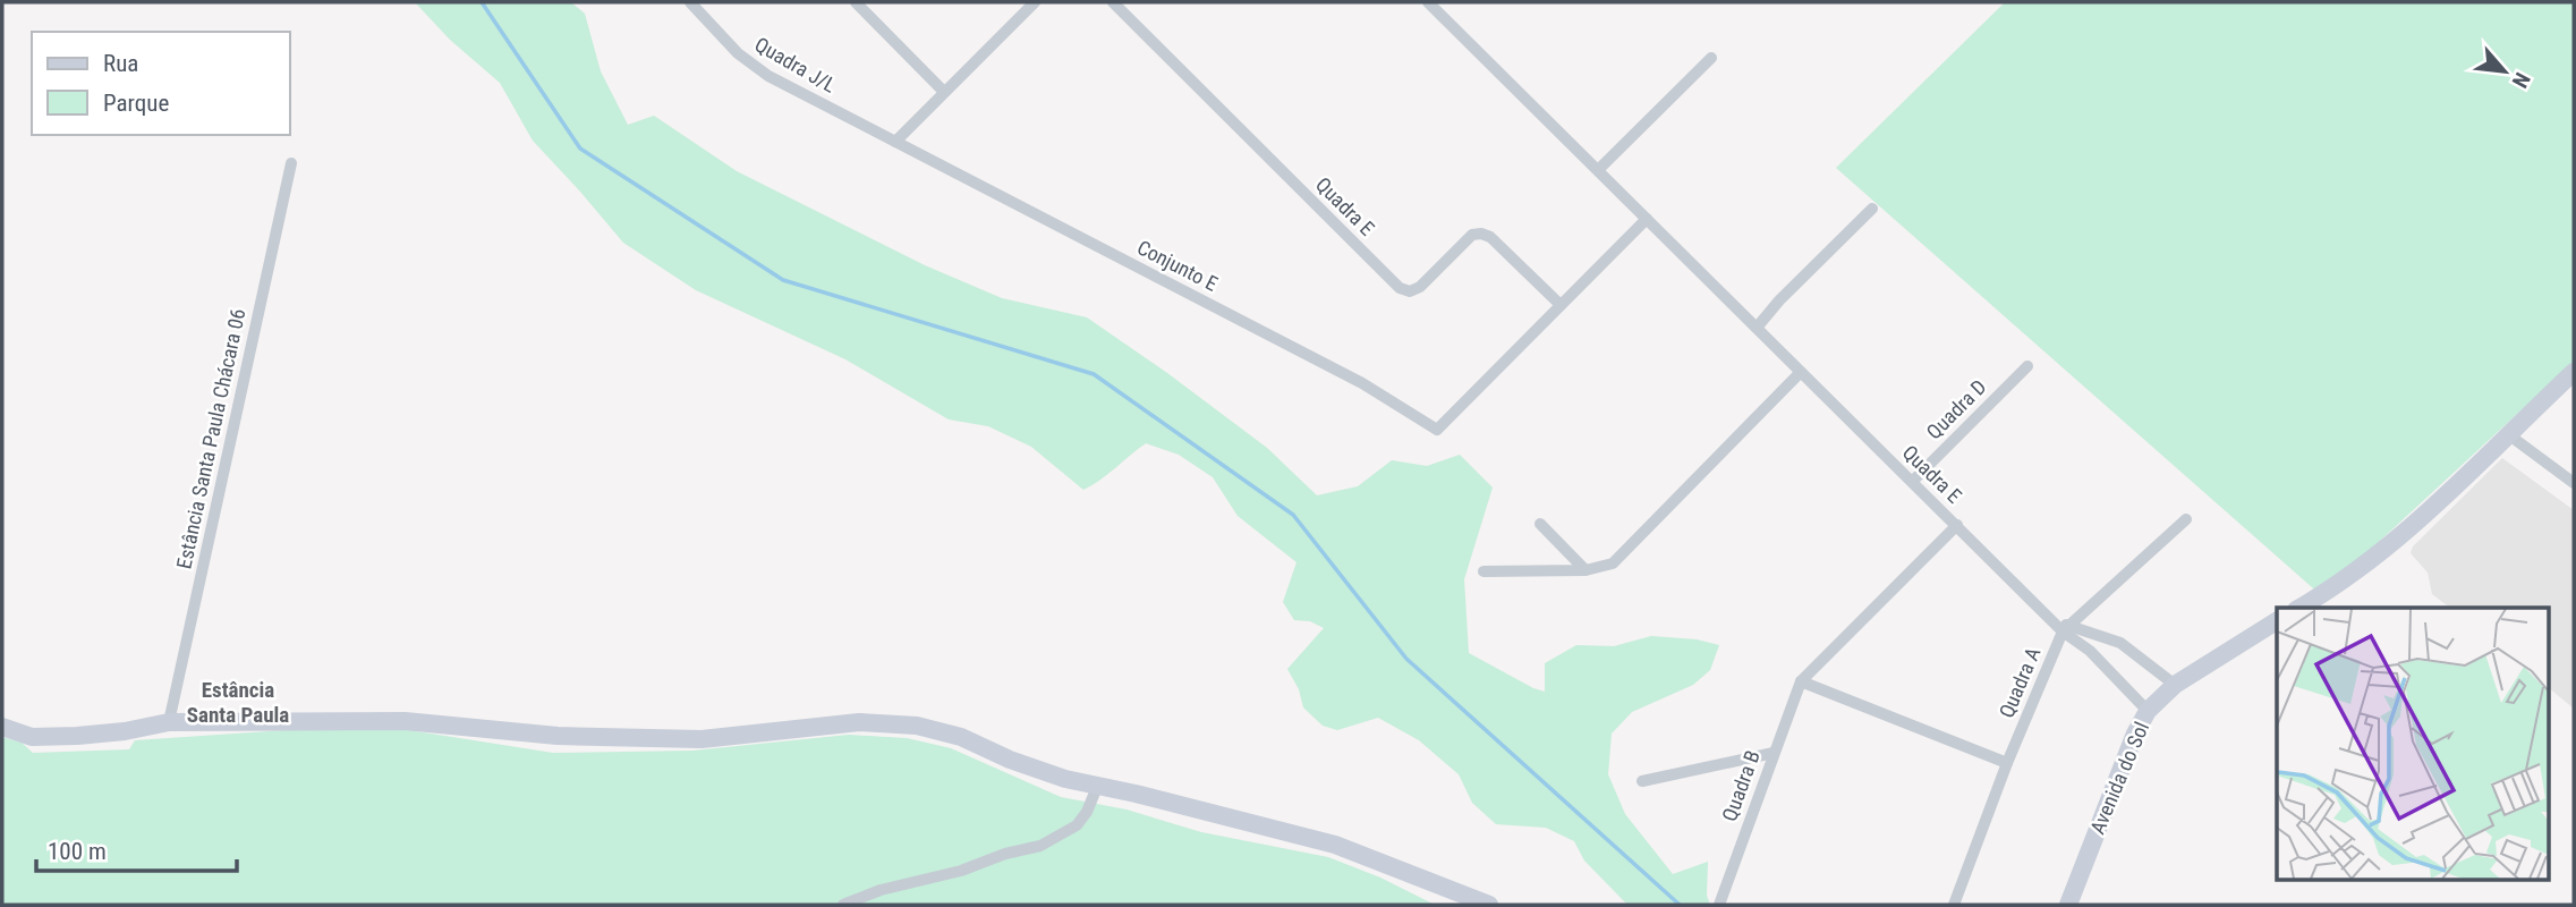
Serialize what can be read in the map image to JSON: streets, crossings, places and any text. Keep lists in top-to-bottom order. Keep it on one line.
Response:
{"streets":{"street":["Quadra J/L","Quadra E","Conjunto E","Quadra D","Estância Santa Paula Chácara 06","Quadra A","Avenida do Sol","Quadra B"]},"crossings":[["Quadra J/L","Conjunto E"],["Quadra E","Conjunto E"],["Quadra E","Quadra D"],["Quadra E","Quadra A"],["Quadra E","Avenida do Sol"],["Quadra E","Quadra B"]],"districts":["Estância Santa Paula"],"legend":["Rua","Parque"],"scale_bar":"100 m","north":"bottom right"}
